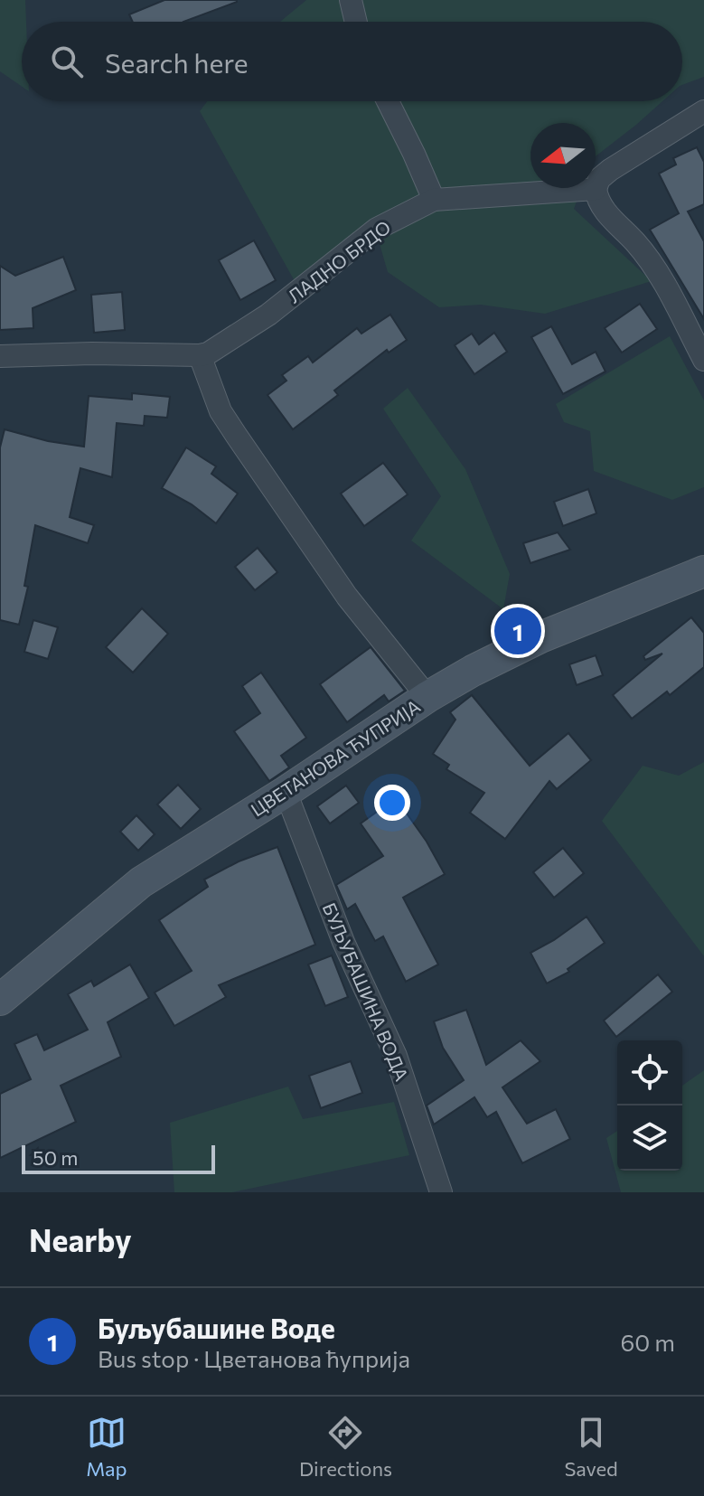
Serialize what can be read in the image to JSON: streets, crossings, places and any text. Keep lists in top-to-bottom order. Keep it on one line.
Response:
{"streets":{"street":["ЛАДНО БРДО","ЦВЕТАНОВА ЋУПРИЈА","БУЉУБАШИНА ВОДА"]},"crossings":[["ЦВЕТАНОВА ЋУПРИЈА","БУЉУБАШИНА ВОДА"]],"scale_bar":"50 m","north":"left","page":{"search":"Search here","pins":"1","scale":"50 m","heading":"Nearby","list":[{"mark":"1","name":"Буљубашине Воде","note":"Bus stop · Цветанова ћуприја","value":"60 m"}],"nav":["Map","Directions","Saved"]}}
